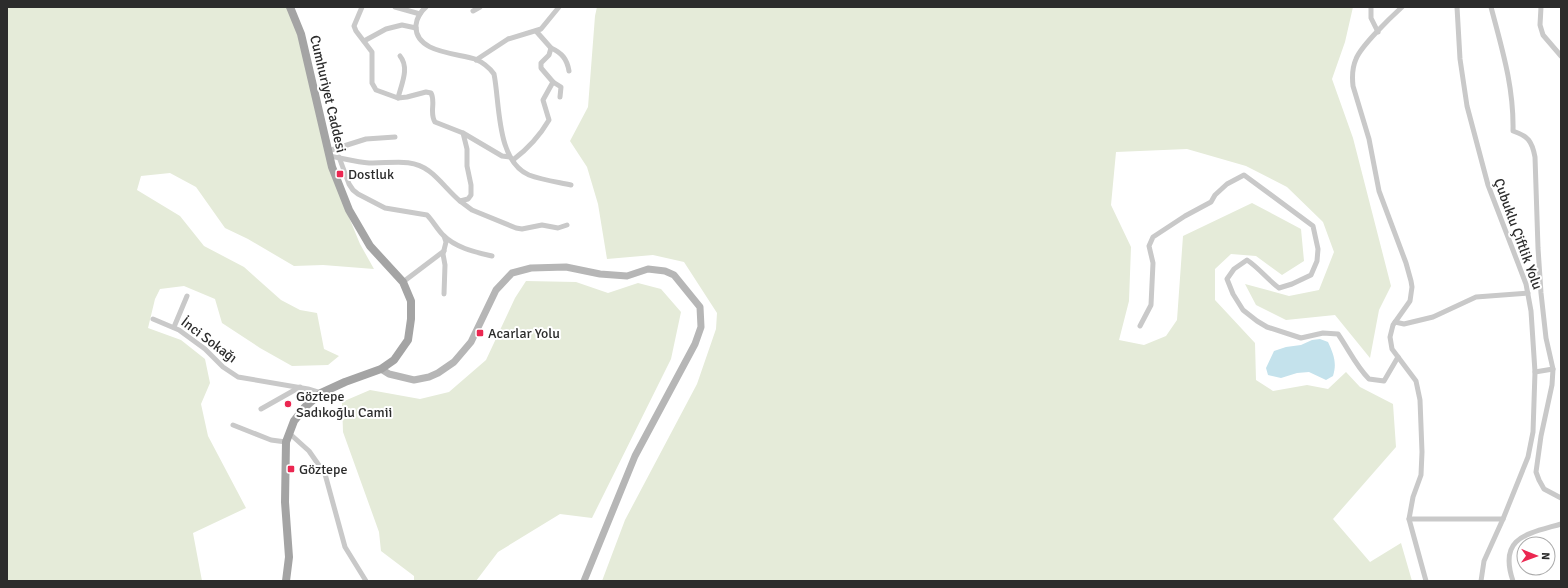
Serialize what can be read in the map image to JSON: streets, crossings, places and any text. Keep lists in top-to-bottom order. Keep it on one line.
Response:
{"streets":{"main road":["Cumhuriyet Caddesi"],"street":["Çubuklu Çiftlik Yolu","İnci Sokağı"]},"crossings":[["Cumhuriyet Caddesi","İnci Sokağı"]],"places":{"transit":["Dostluk","Acarlar Yolu","Göztepe"],"other":["Göztepe Sadıkoğlu Camii"]},"north":"right"}
